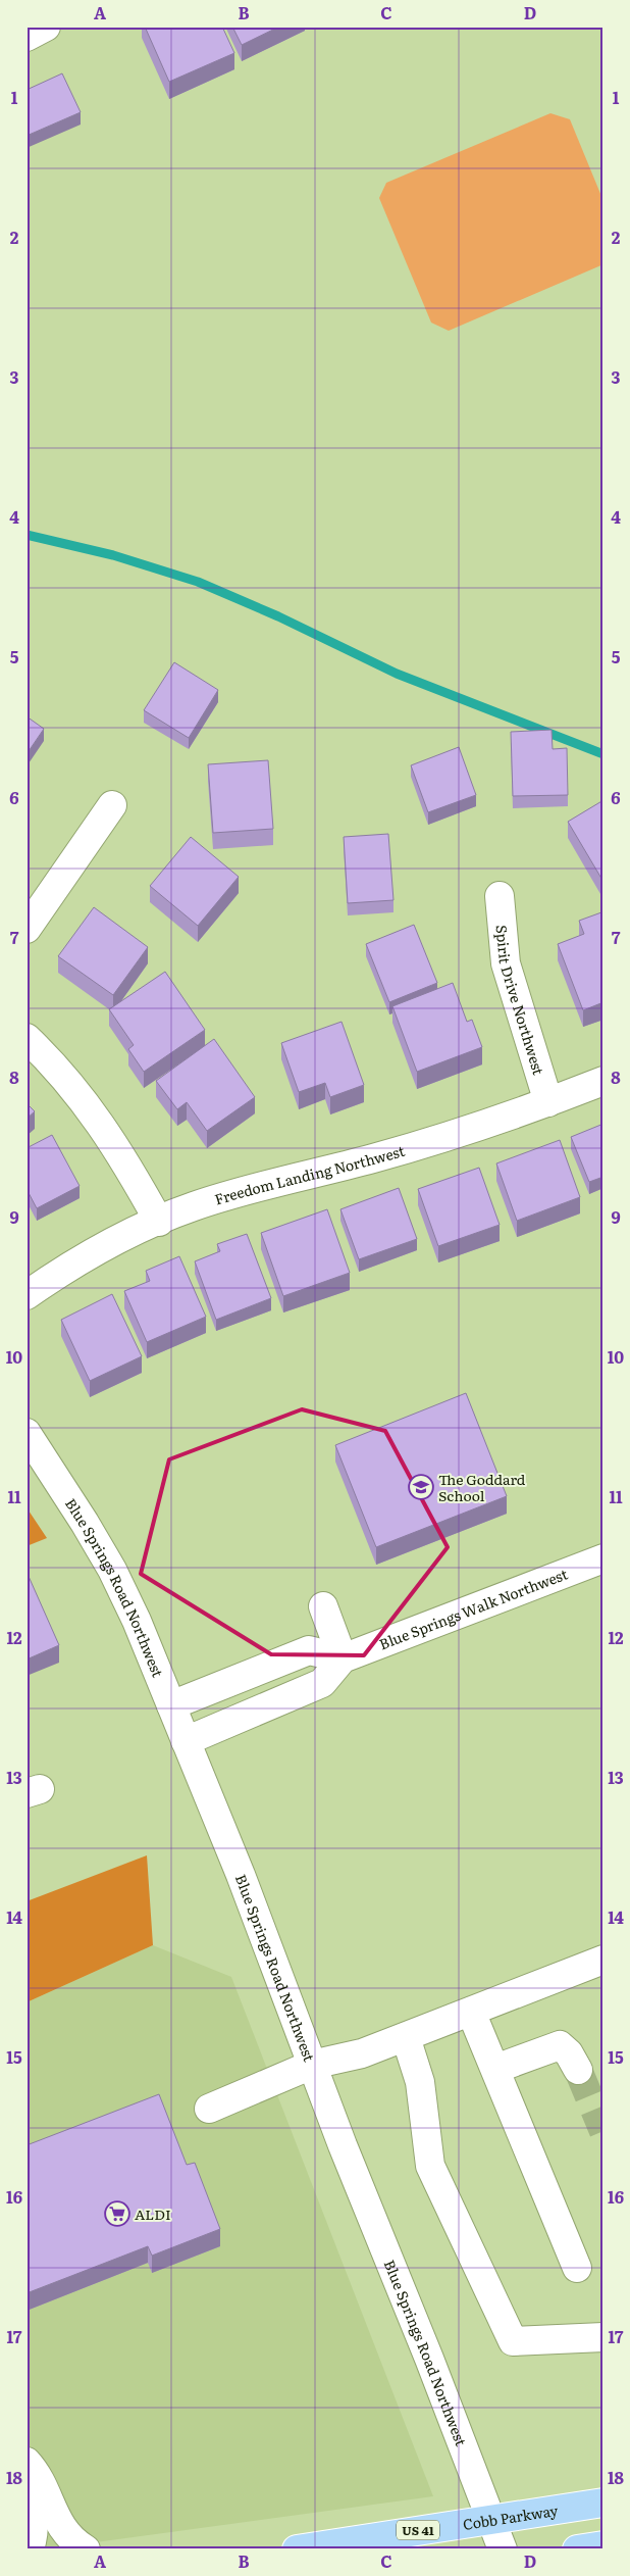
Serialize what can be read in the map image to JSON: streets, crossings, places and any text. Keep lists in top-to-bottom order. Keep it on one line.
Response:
{"streets":{"main road":["Cobb Parkway","US 41"],"street":["Spirit Drive Northwest","Freedom Landing Northwest","Blue Springs Road Northwest","Blue Springs Walk Northwest"]},"crossings":[["Spirit Drive Northwest","Freedom Landing Northwest"],["Blue Springs Road Northwest","Blue Springs Walk Northwest"],["Blue Springs Road Northwest","Cobb Parkway"]],"places":{"school or university":["The Goddard School"],"supermarket":["ALDI"]},"grid":{"columns":["A","B","C","D"],"rows":["1","2","3","4","5","6","7","8","9","10","11","12","13","14","15","16","17","18"]}}
